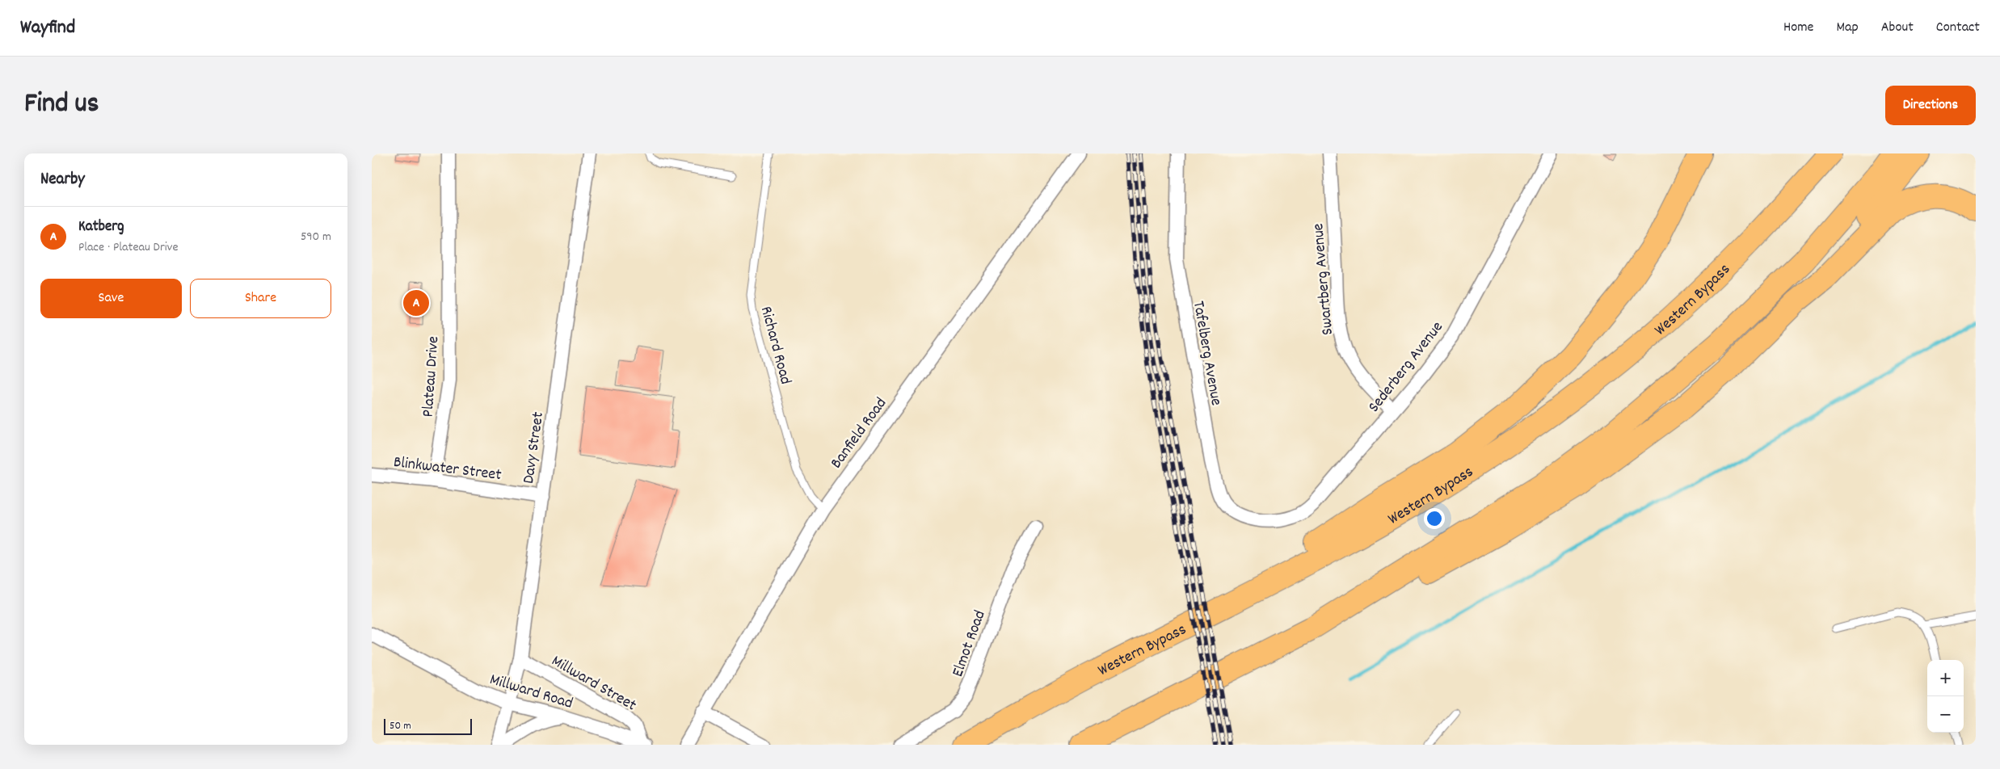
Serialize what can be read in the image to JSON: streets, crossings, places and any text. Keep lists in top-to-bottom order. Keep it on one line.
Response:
{"streets":{"highway":["Western Bypass"],"street":["Swartberg Avenue","Tafelberg Avenue","Sederberg Avenue","Plateau Drive","Banfield Road","Davy Street","Blinkwater Street","Elmot Road","Millward Street","Millward Road"],"lane":["Richard Road"]},"crossings":[["Swartberg Avenue","Sederberg Avenue"],["Richard Road","Banfield Road"],["Tafelberg Avenue","Sederberg Avenue"],["Plateau Drive","Blinkwater Street"],["Davy Street","Blinkwater Street"],["Davy Street","Millward Street"],["Davy Street","Millward Road"],["Millward Street","Millward Road"]],"scale_bar":"50 m","page":{"header":"Wayfind","nav":["Home","Map","About","Contact"],"title":"Find us","buttons":["Directions",["Save","Share"]],"heading":"Nearby","list":[{"mark":"A","name":"Katberg","note":"Place · Plateau Drive","value":"590 m"}],"pins":"A","map_buttons":["+","−"],"scale":"50 m"}}
